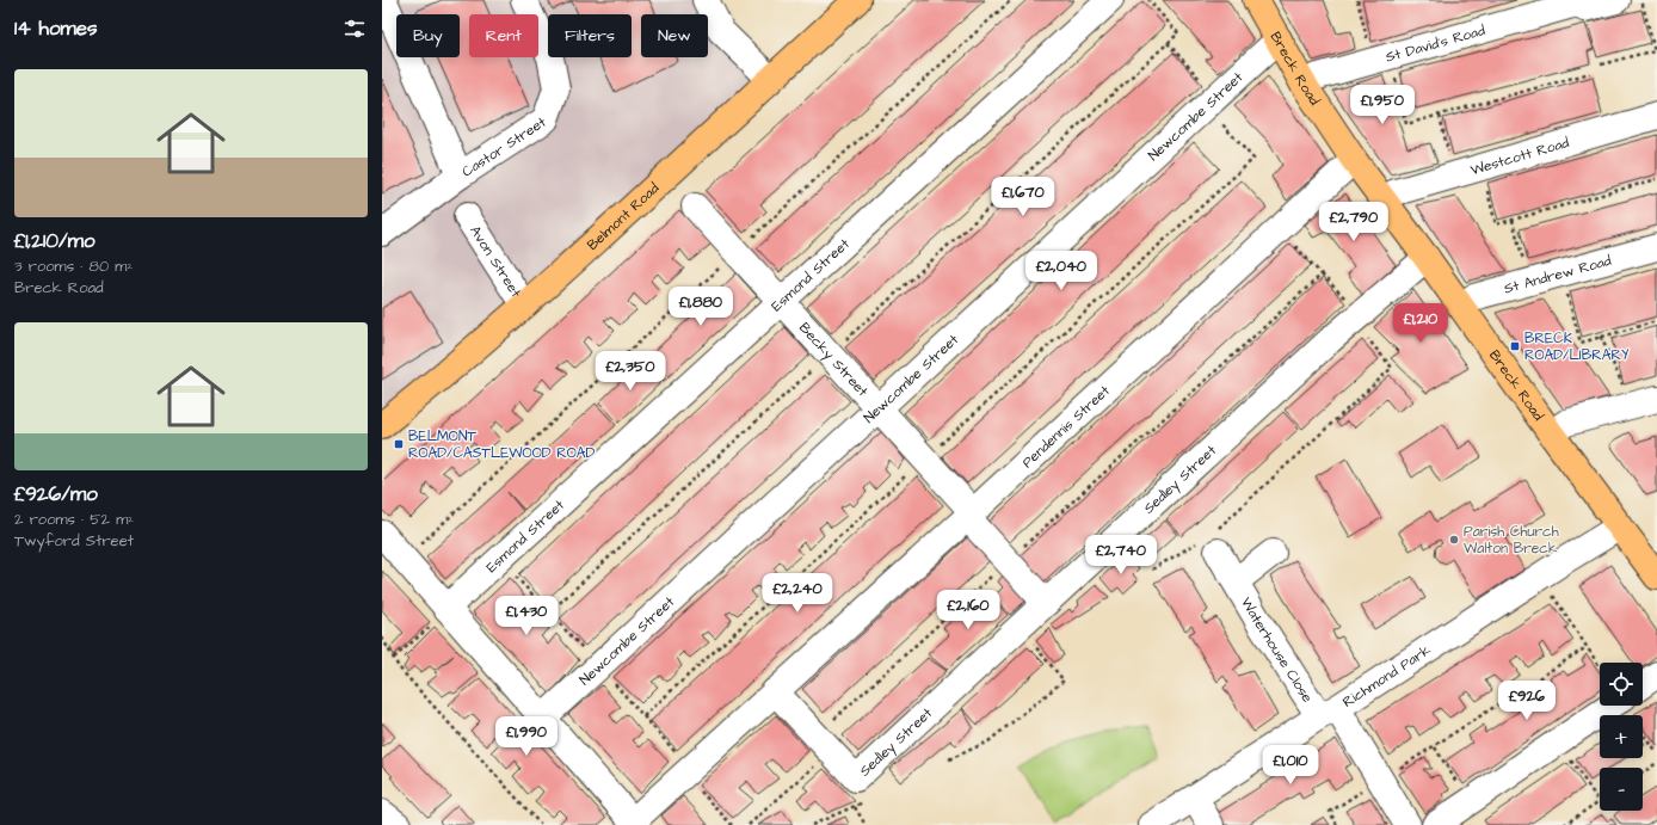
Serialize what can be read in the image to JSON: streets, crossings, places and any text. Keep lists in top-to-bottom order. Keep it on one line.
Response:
{"streets":{"main road":["Breck Road","Belmont Road"],"street":["St David's Road","Newcombe Street","Castor Street","Westcott Road","Avon Street","Esmond Street","St Andrew Road","Becky Street","Pendennis Street","Sedley Street","Waterhouse Close","Richmond Park"]},"crossings":[["St David's Road","Breck Road"],["Breck Road","Newcombe Street"],["Breck Road","Westcott Road"],["Breck Road","St Andrew Road"],["Breck Road","Pendennis Street"],["Breck Road","Sedley Street"],["Breck Road","Richmond Park"],["Newcombe Street","Becky Street"],["Belmont Road","Avon Street"],["Esmond Street","Becky Street"],["Becky Street","Pendennis Street"],["Becky Street","Sedley Street"],["Pendennis Street","Sedley Street"],["Waterhouse Close","Richmond Park"]],"places":{"transit":["BRECK ROAD/LIBRARY","BELMONT ROAD/CASTLEWOOD ROAD"],"other":["Parish Church Walton Breck"]},"page":{"heading":"14 homes","chip":["Buy","Rent","Filters","New"],"list":[{"name":"£1,210/mo","note":"3 rooms · 80 m² · Breck Road"},{"name":"£926/mo","note":"2 rooms · 52 m² · Twyford Street"}],"price":["£1,950","£1,670","£2,790","£2,040","£1,880","£1,210","£2,350","£2,740","£2,240","£2,160","£1,430","£926","£1,990","£1,010"],"map_buttons":["+","−"]}}
